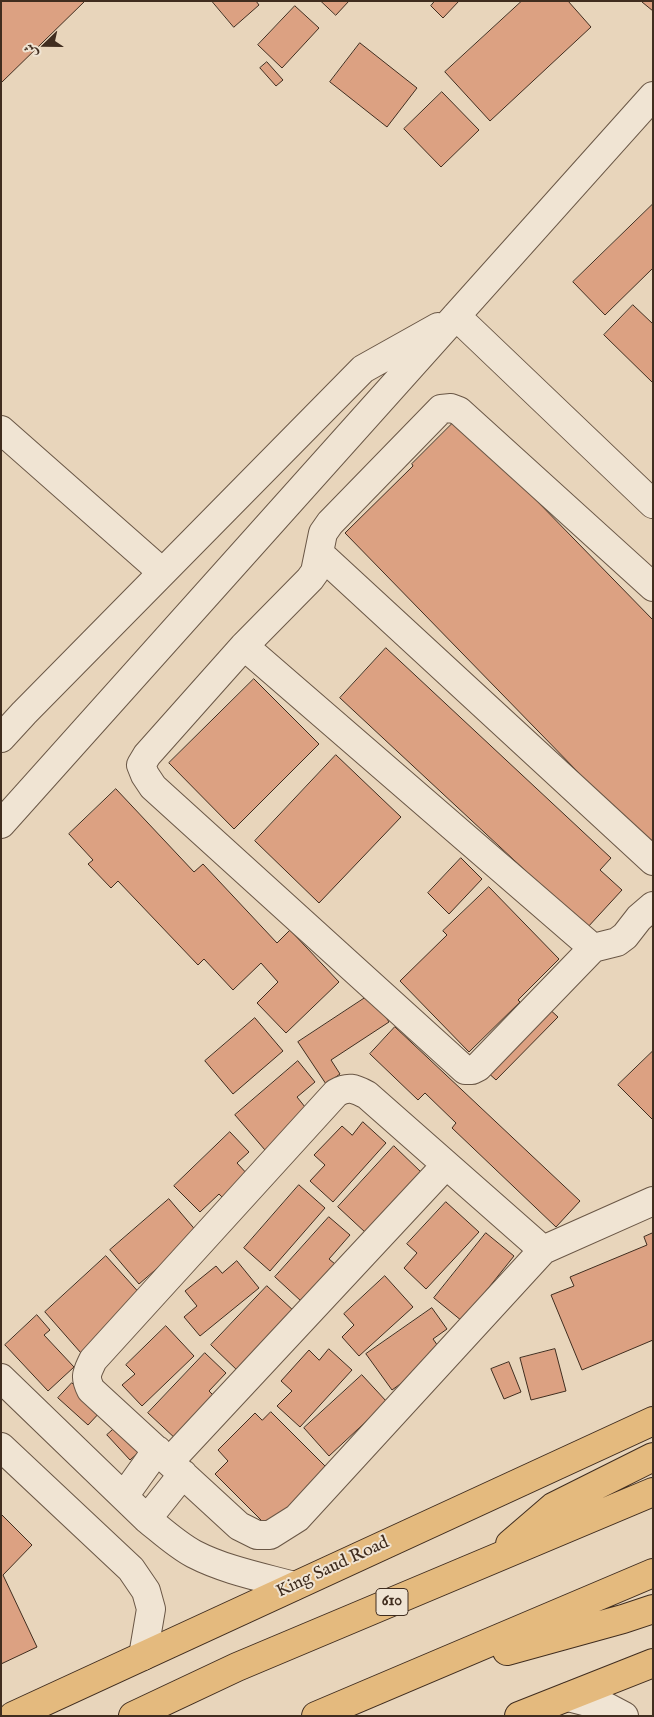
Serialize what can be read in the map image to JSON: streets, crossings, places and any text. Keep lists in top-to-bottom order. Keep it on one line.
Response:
{"streets":{"main road":["King Saud Road","610"]},"north":"left"}
